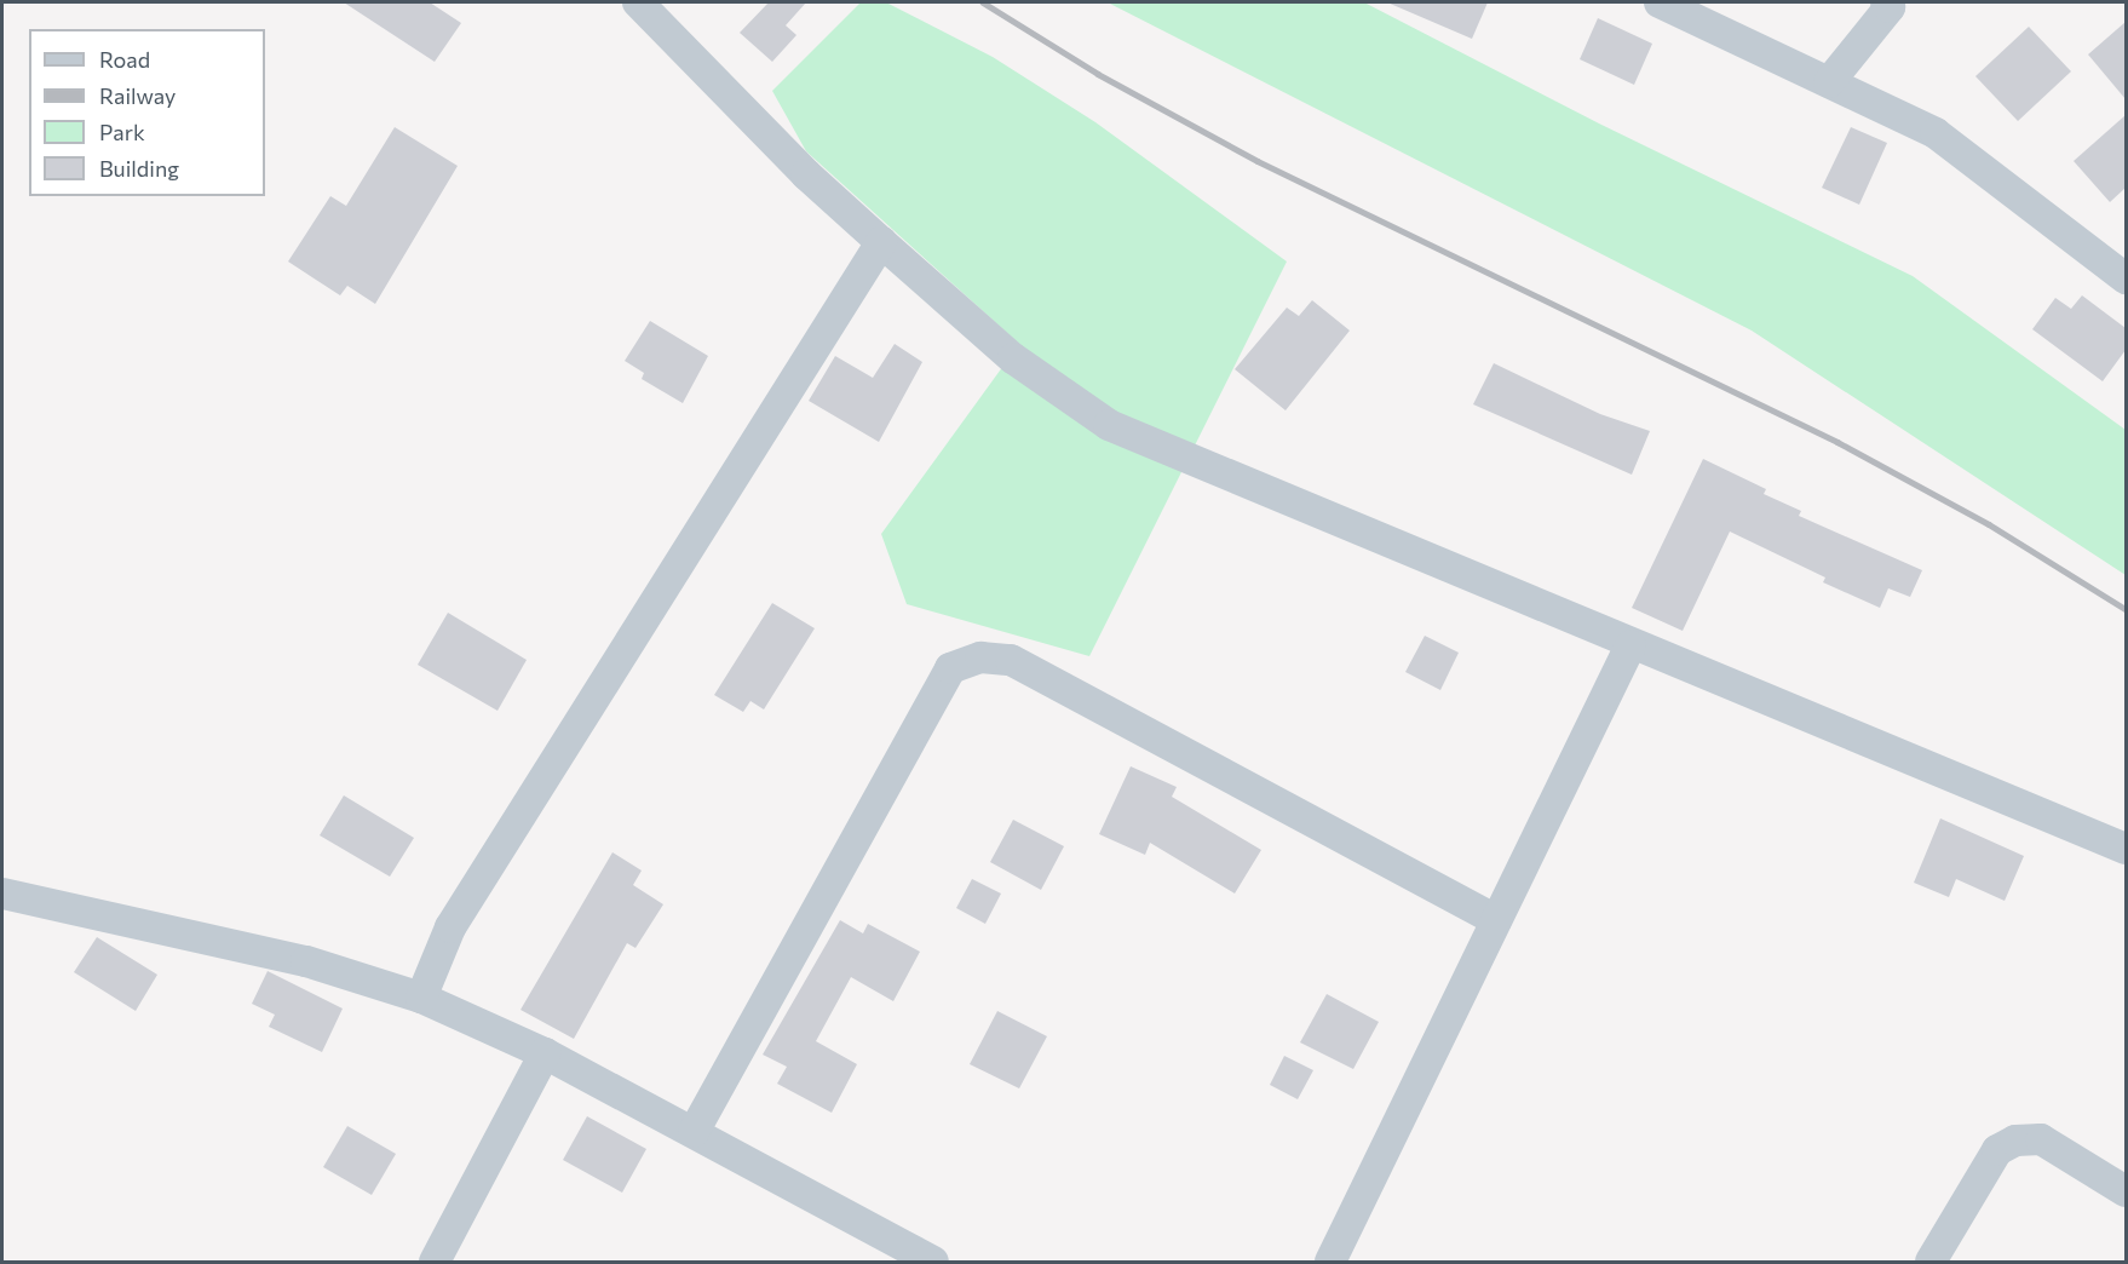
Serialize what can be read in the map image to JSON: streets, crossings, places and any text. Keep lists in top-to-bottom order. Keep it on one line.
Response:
{"legend":["Road","Railway","Park","Building"]}
